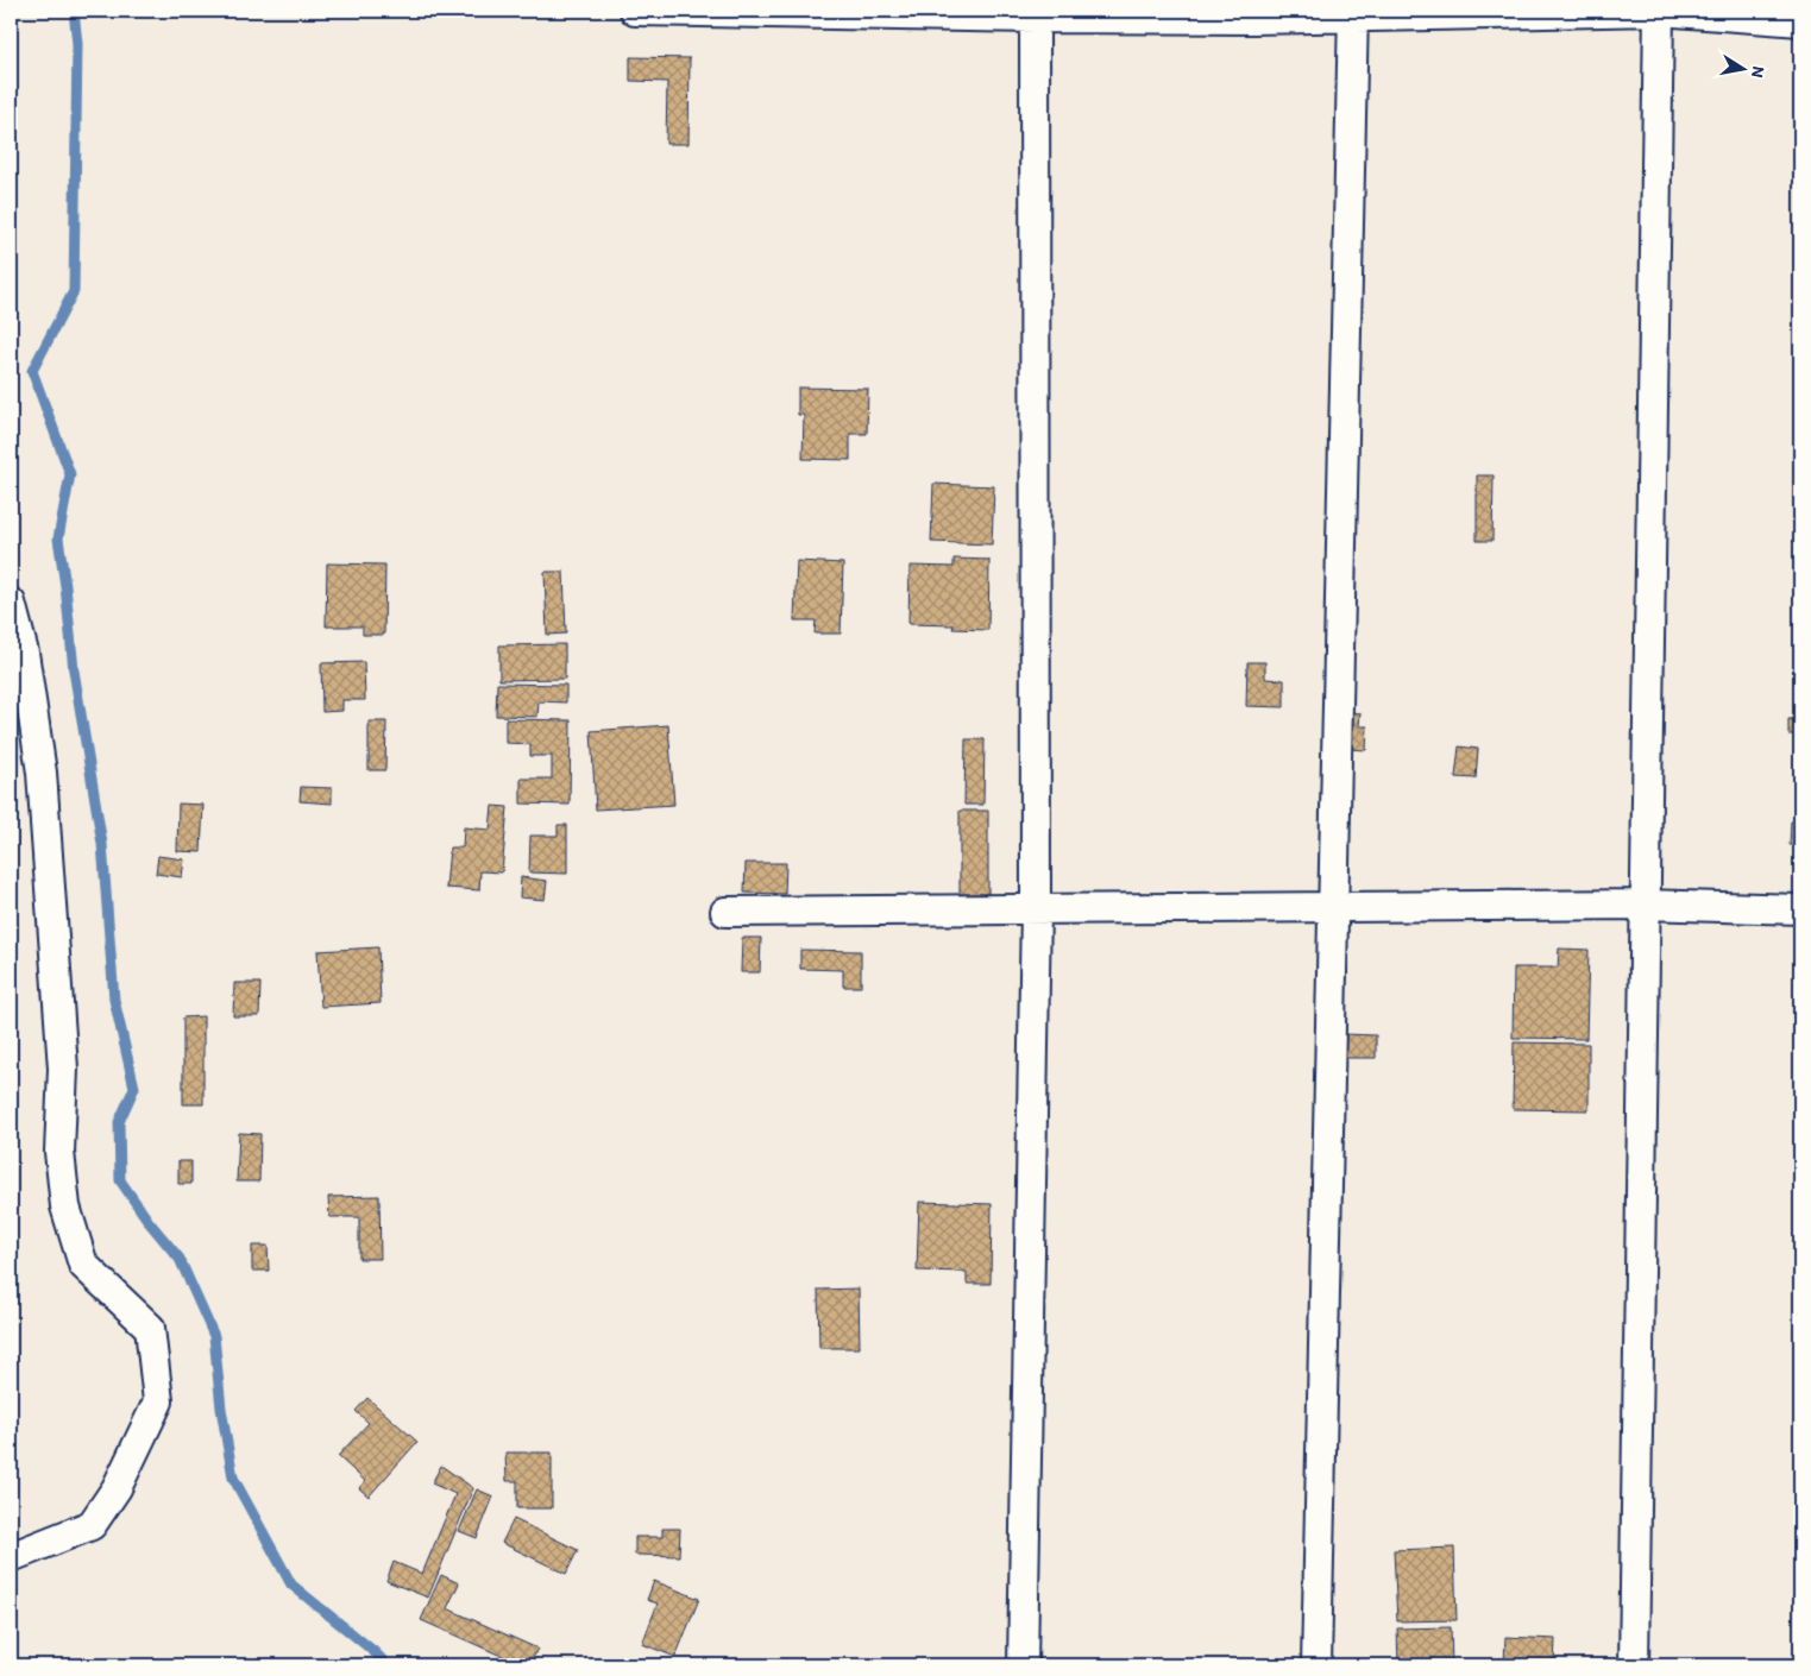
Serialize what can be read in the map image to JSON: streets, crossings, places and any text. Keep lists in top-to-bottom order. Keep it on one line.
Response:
{"north":"right"}
